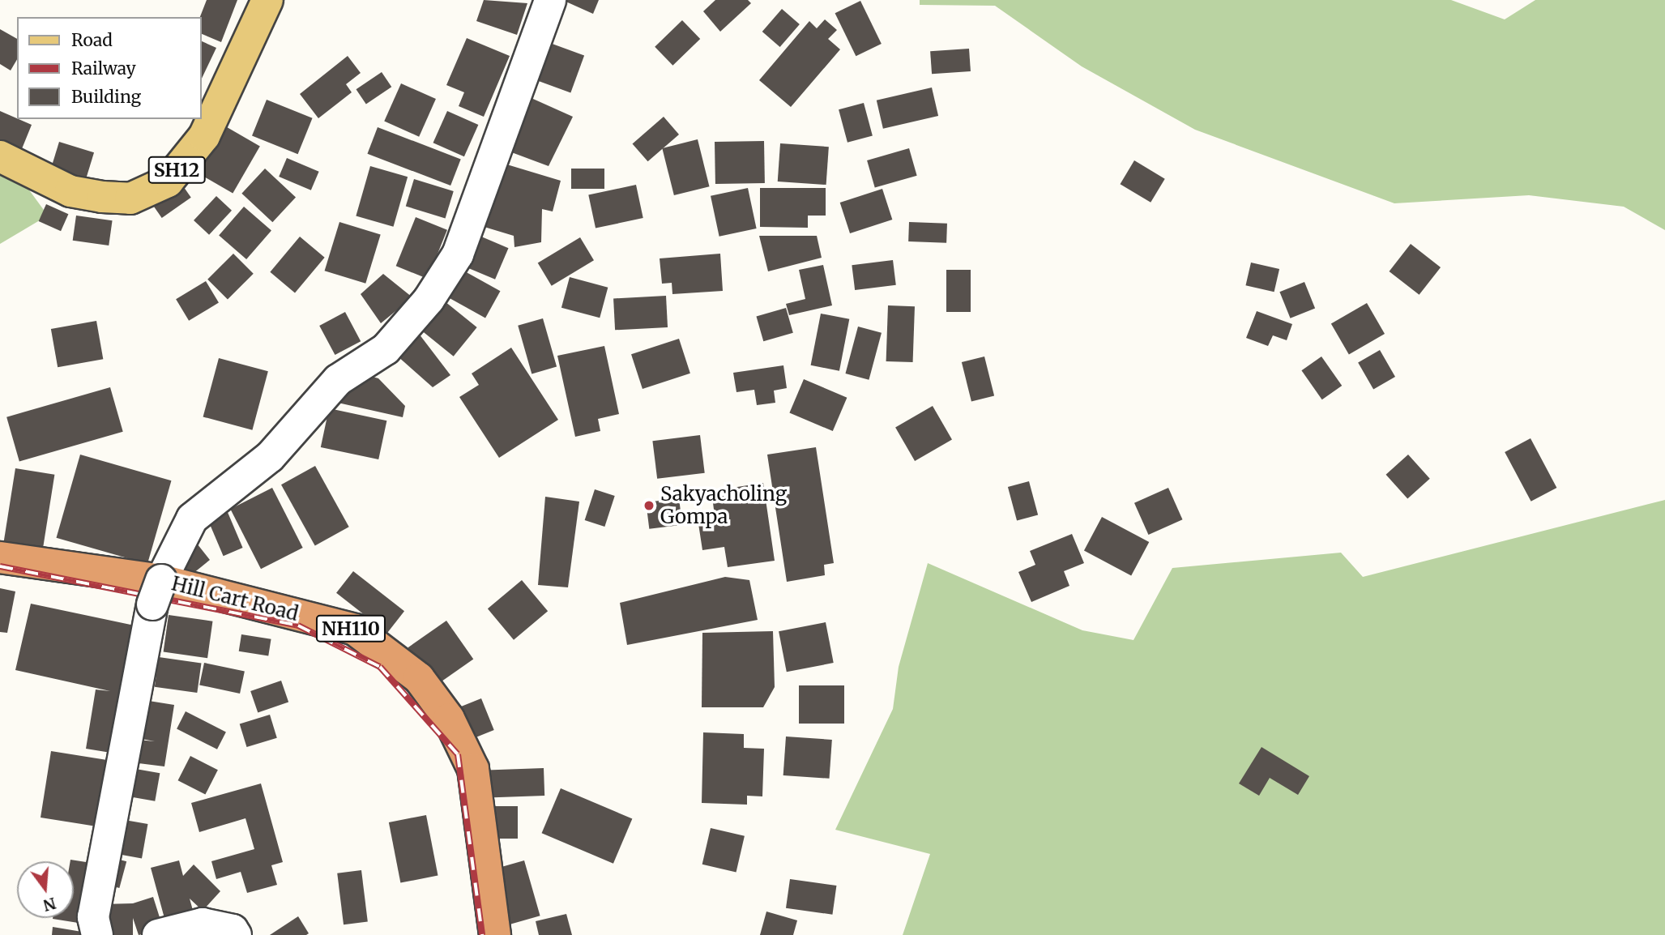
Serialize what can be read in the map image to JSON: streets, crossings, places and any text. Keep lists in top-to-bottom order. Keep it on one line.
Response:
{"streets":{"highway":["Hill Cart Road","NH110"],"main road":["SH12"]},"places":["Sakyacholing Gompa"],"legend":["Road","Railway","Building"],"north":"bottom"}
